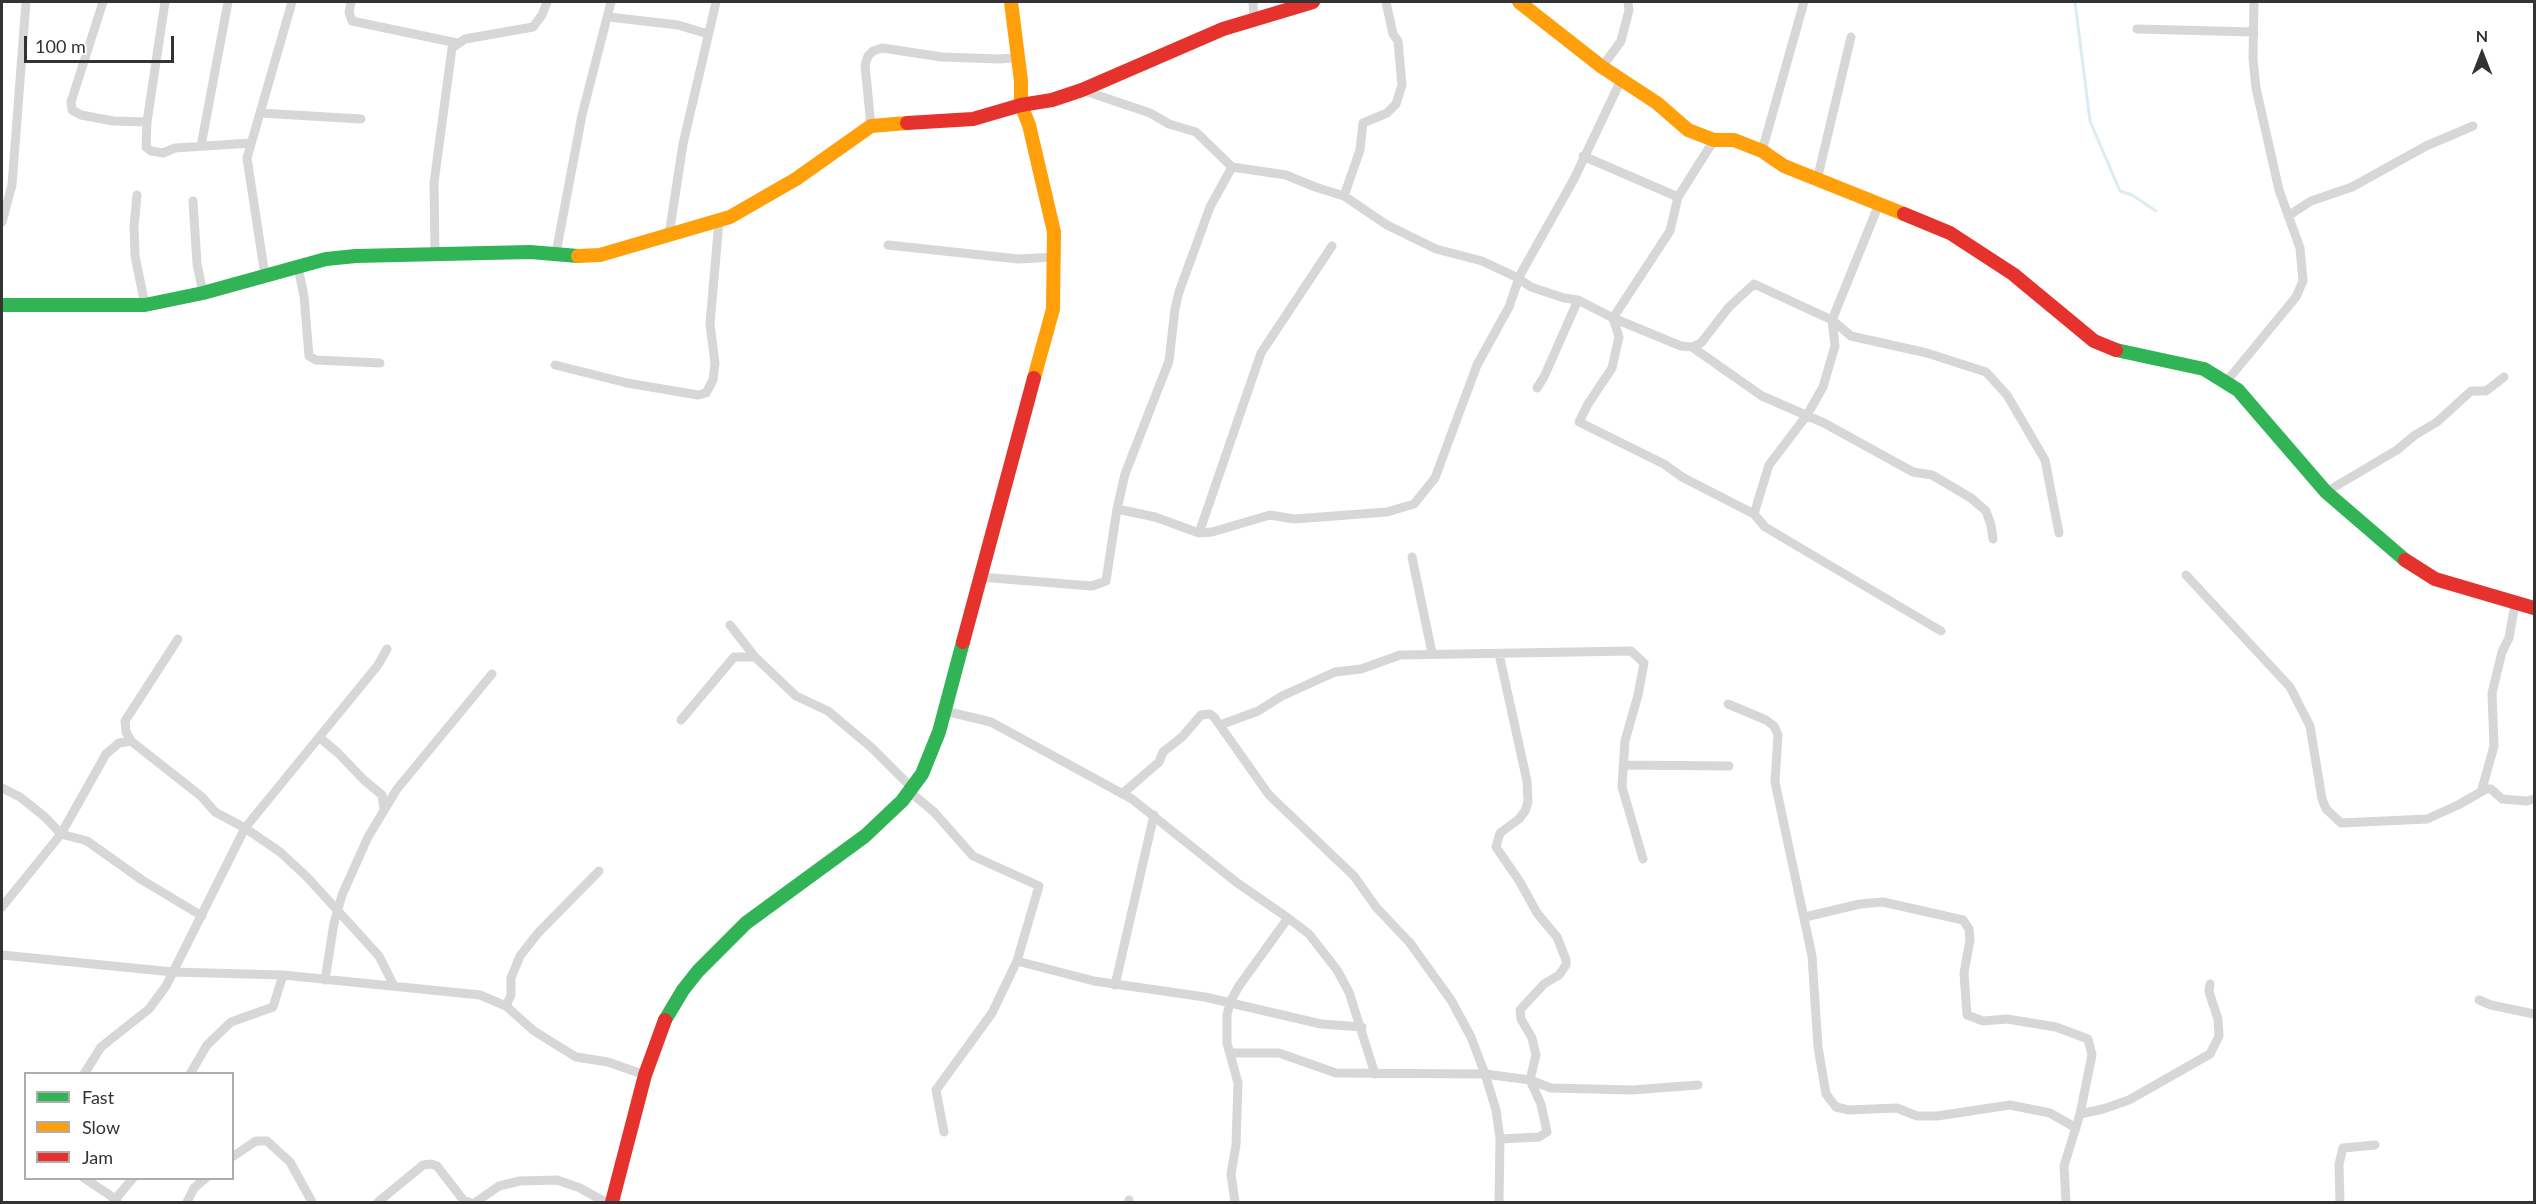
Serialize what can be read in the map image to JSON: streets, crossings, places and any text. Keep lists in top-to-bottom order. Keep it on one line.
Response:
{"legend":["Fast","Slow","Jam"],"scale_bar":"100 m","north":"top"}
